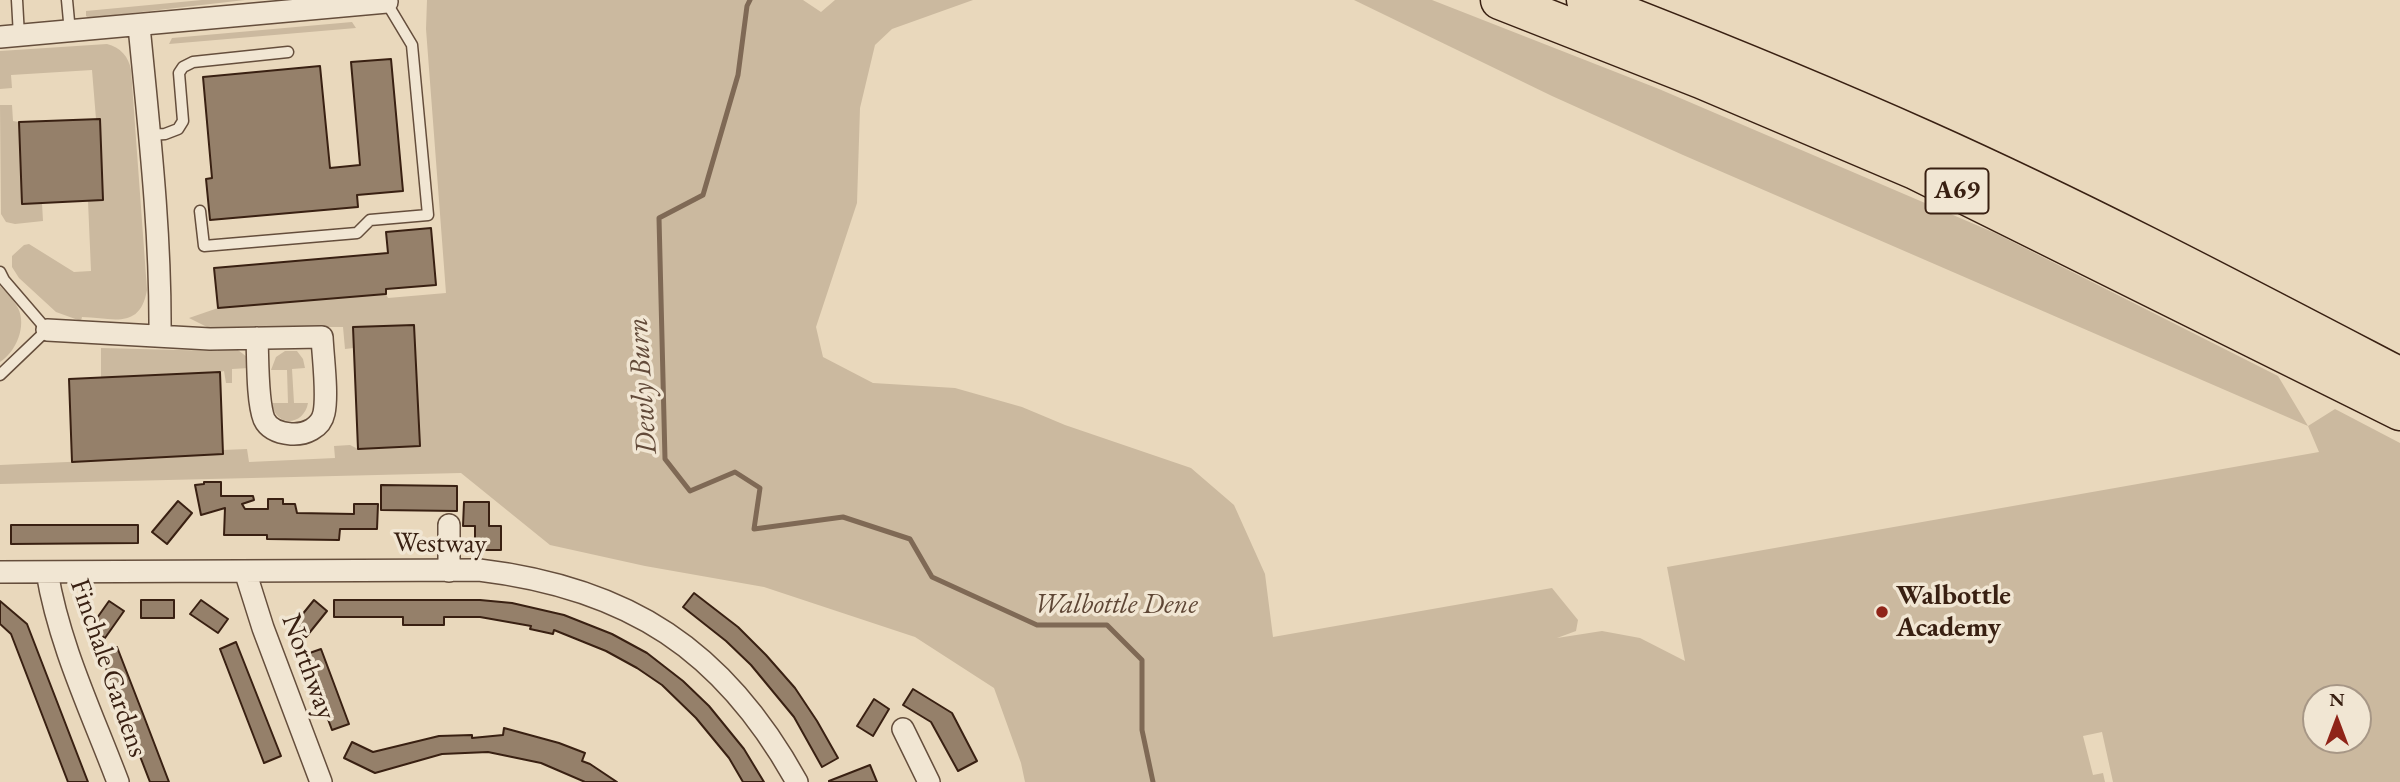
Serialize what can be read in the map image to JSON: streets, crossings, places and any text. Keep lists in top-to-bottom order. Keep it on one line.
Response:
{"streets":{"highway":["A69"],"street":["Westway","Northway","Finchale Gardens"]},"crossings":[["Westway","Northway"],["Westway","Finchale Gardens"]],"water":["Dewly Burn"],"parks":["Walbottle Dene"],"places":["Walbottle Academy"],"north":"top"}
